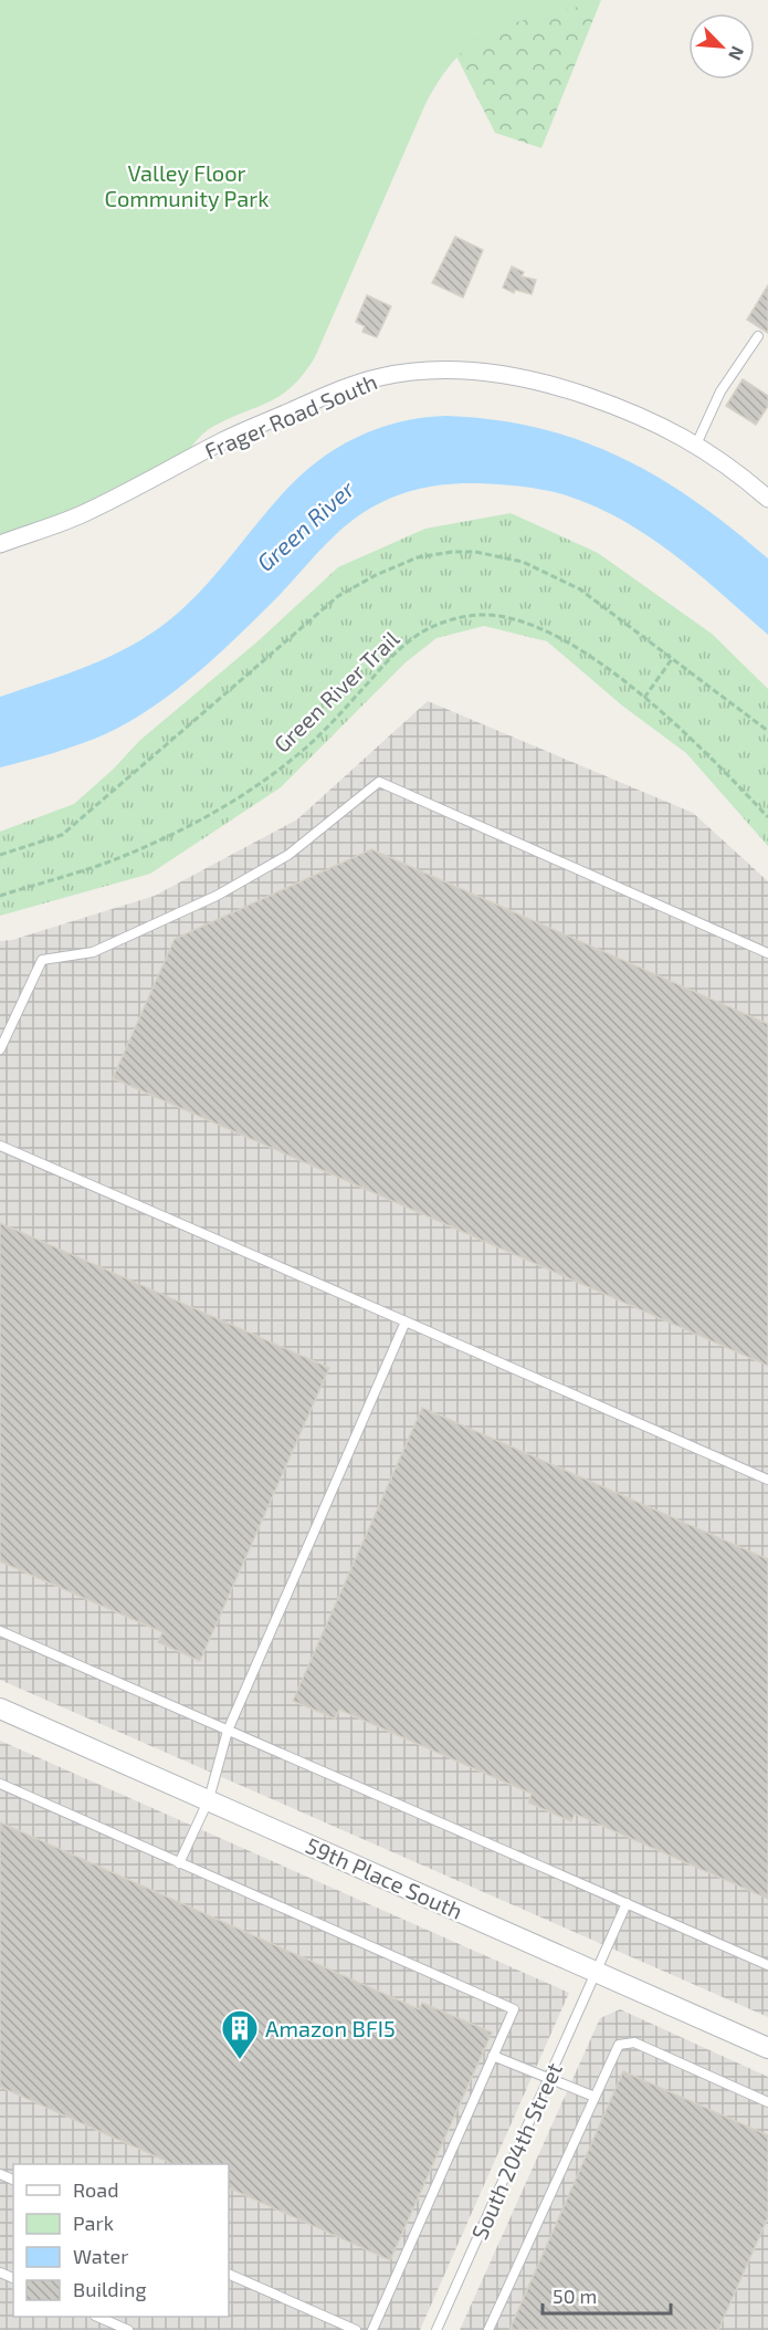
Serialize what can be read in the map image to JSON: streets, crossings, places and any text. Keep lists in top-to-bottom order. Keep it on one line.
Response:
{"streets":{"street":["Frager Road South","59th Place South"],"lane":["South 204th Street"],"path":["Green River Trail"]},"crossings":[["59th Place South","South 204th Street"]],"water":["Green River"],"parks":["Valley Floor Community Park"],"places":{"building":["Amazon BFI5"]},"legend":["Road","Park","Water","Building"],"scale_bar":"50 m","north":"bottom right"}
